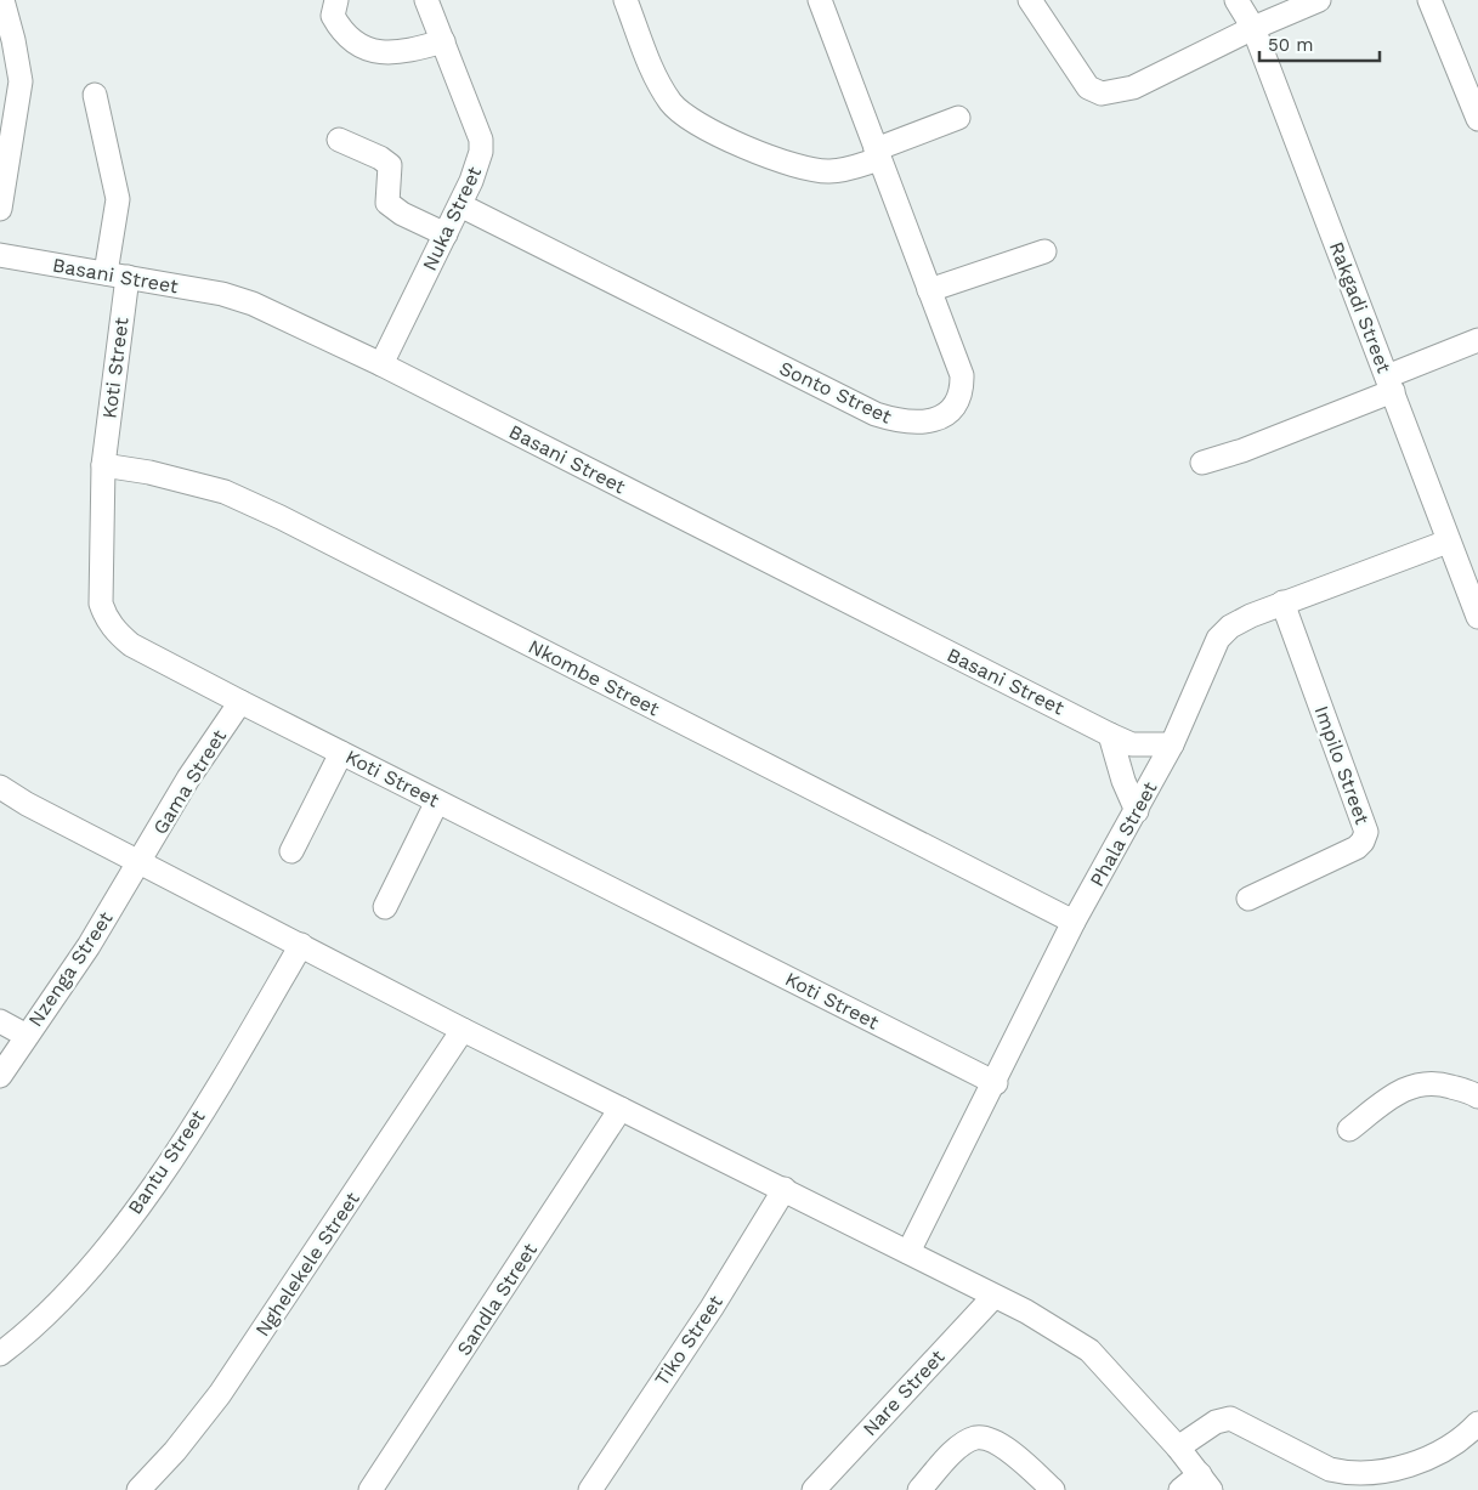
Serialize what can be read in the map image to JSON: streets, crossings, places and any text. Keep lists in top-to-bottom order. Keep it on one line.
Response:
{"streets":{"street":["Nuka Street","Basani Street","Rakgadi Street","Koti Street","Sonto Street","Nkombe Street","Impilo Street","Gama Street","Phala Street","Nzenga Street","Bantu Street","Nghelekele Street","Sandla Street","Tiko Street","Nare Street"]},"crossings":[["Nuka Street","Basani Street"],["Nuka Street","Sonto Street"],["Basani Street","Koti Street"],["Basani Street","Phala Street"],["Rakgadi Street","Phala Street"],["Koti Street","Nkombe Street"],["Koti Street","Gama Street"],["Koti Street","Phala Street"],["Nkombe Street","Phala Street"],["Impilo Street","Phala Street"],["Gama Street","Nzenga Street"]],"scale_bar":"50 m"}
